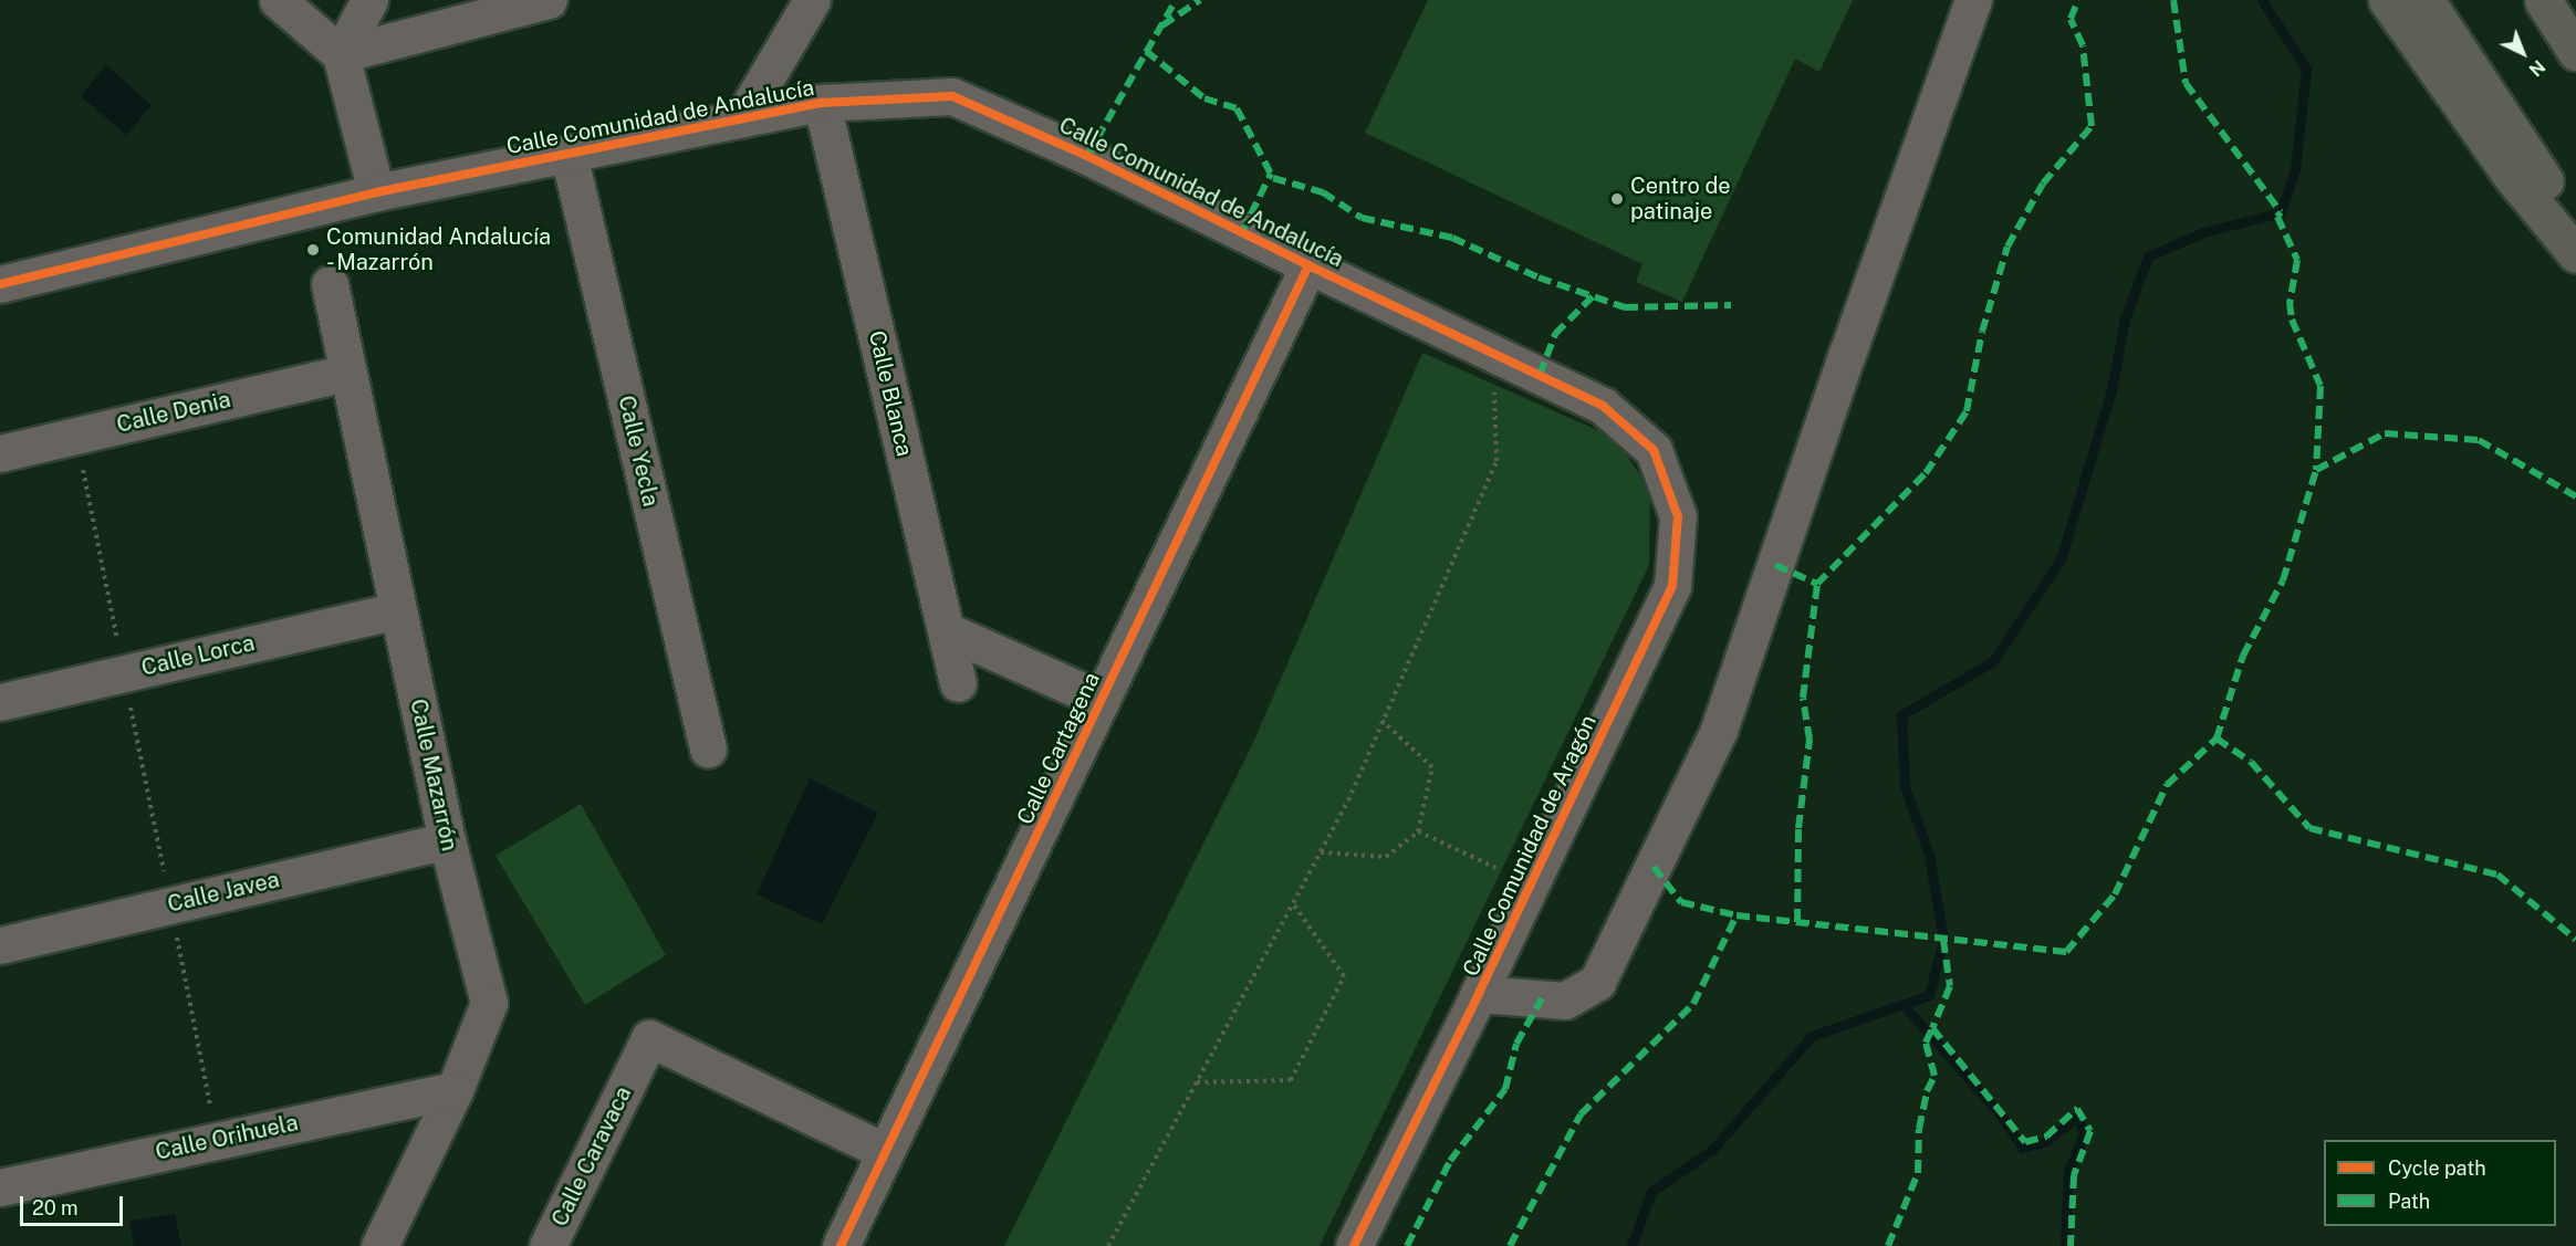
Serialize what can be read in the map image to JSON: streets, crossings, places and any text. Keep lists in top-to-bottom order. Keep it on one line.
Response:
{"streets":{"street":["Calle Comunidad de Andalucía","Calle Blanca","Calle Denia","Calle Yecla","Calle Lorca","Calle Cartagena","Calle Mazarrón","Calle Comunidad de Aragón","Calle Javea","Calle Orihuela","Calle Caravaca"]},"crossings":[["Calle Comunidad de Andalucía","Calle Blanca"],["Calle Comunidad de Andalucía","Calle Yecla"],["Calle Comunidad de Andalucía","Calle Cartagena"],["Calle Comunidad de Andalucía","Calle Comunidad de Aragón"],["Calle Denia","Calle Mazarrón"],["Calle Lorca","Calle Mazarrón"],["Calle Cartagena","Calle Caravaca"],["Calle Mazarrón","Calle Javea"],["Calle Mazarrón","Calle Orihuela"]],"places":["Centro de patinaje","Comunidad Andalucía - Mazarrón"],"legend":["Cycle path","Path"],"scale_bar":"20 m","north":"bottom right"}
